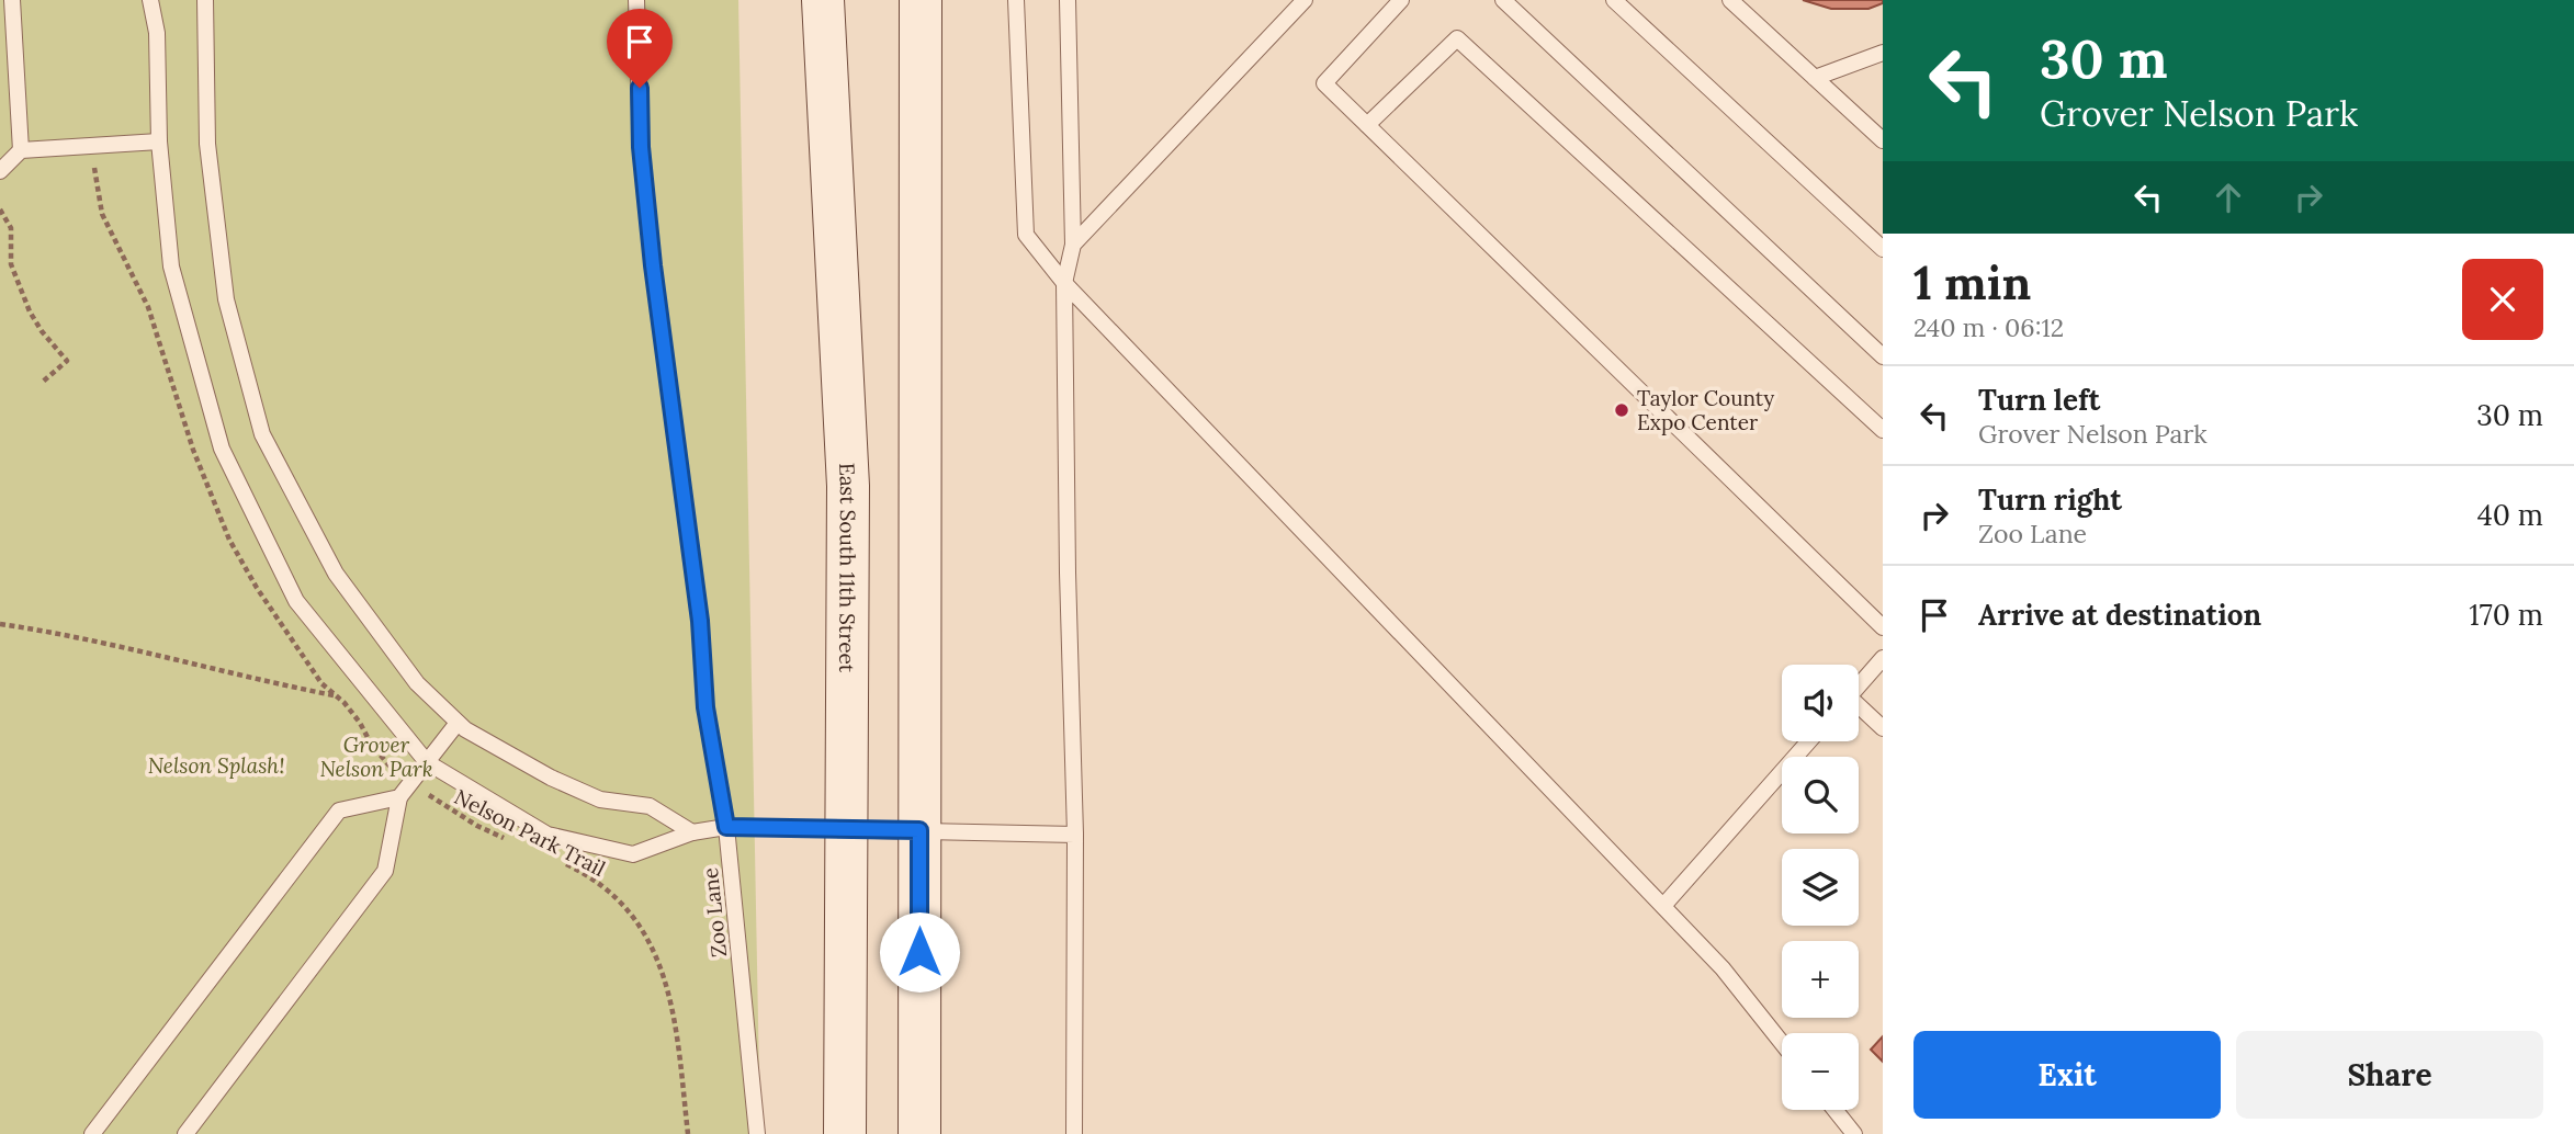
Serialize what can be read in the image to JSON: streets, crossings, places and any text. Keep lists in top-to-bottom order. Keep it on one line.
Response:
{"streets":{"main road":["East South 11th Street"],"lane":["Zoo Lane"],"path":["Nelson Park Trail"]},"parks":["Grover Nelson Park","Nelson Splash!"],"places":["Taylor County Expo Center"],"page":{"turn":["30 m","Grover Nelson Park"],"heading":["1 min","240 m · 06:12"],"list":[{"name":"Turn left","note":"Grover Nelson Park","value":"30 m"},{"name":"Turn right","note":"Zoo Lane","value":"40 m"},{"name":"Arrive at destination","value":"170 m"}],"map_buttons":["+","−"],"buttons":["Exit","Share"]}}
